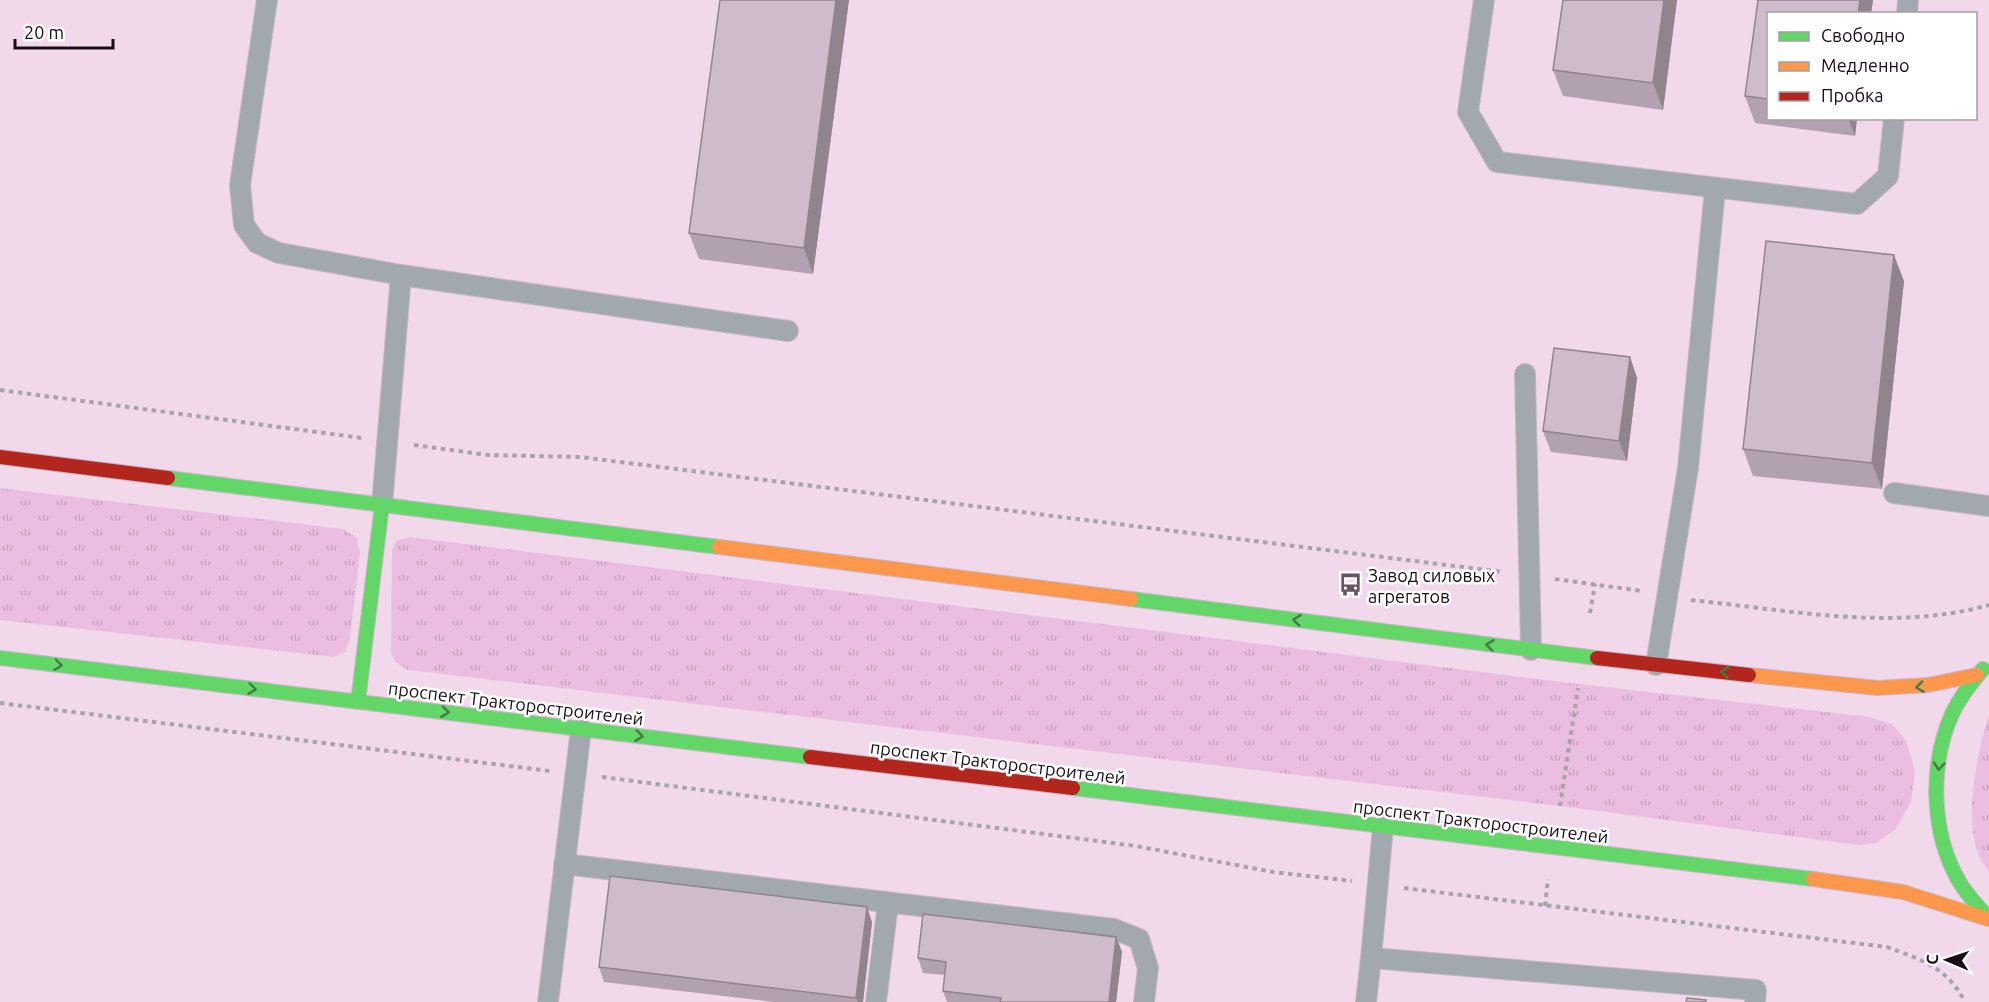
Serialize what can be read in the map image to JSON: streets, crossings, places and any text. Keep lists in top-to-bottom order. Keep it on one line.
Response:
{"streets":{"main road":["проспект Тракторостроителей"]},"one_way":["проспект Тракторостроителей"],"places":{"bus stop":["Завод силовых агрегатов"]},"legend":["Свободно","Медленно","Пробка"],"scale_bar":"20 m","north":"left"}
